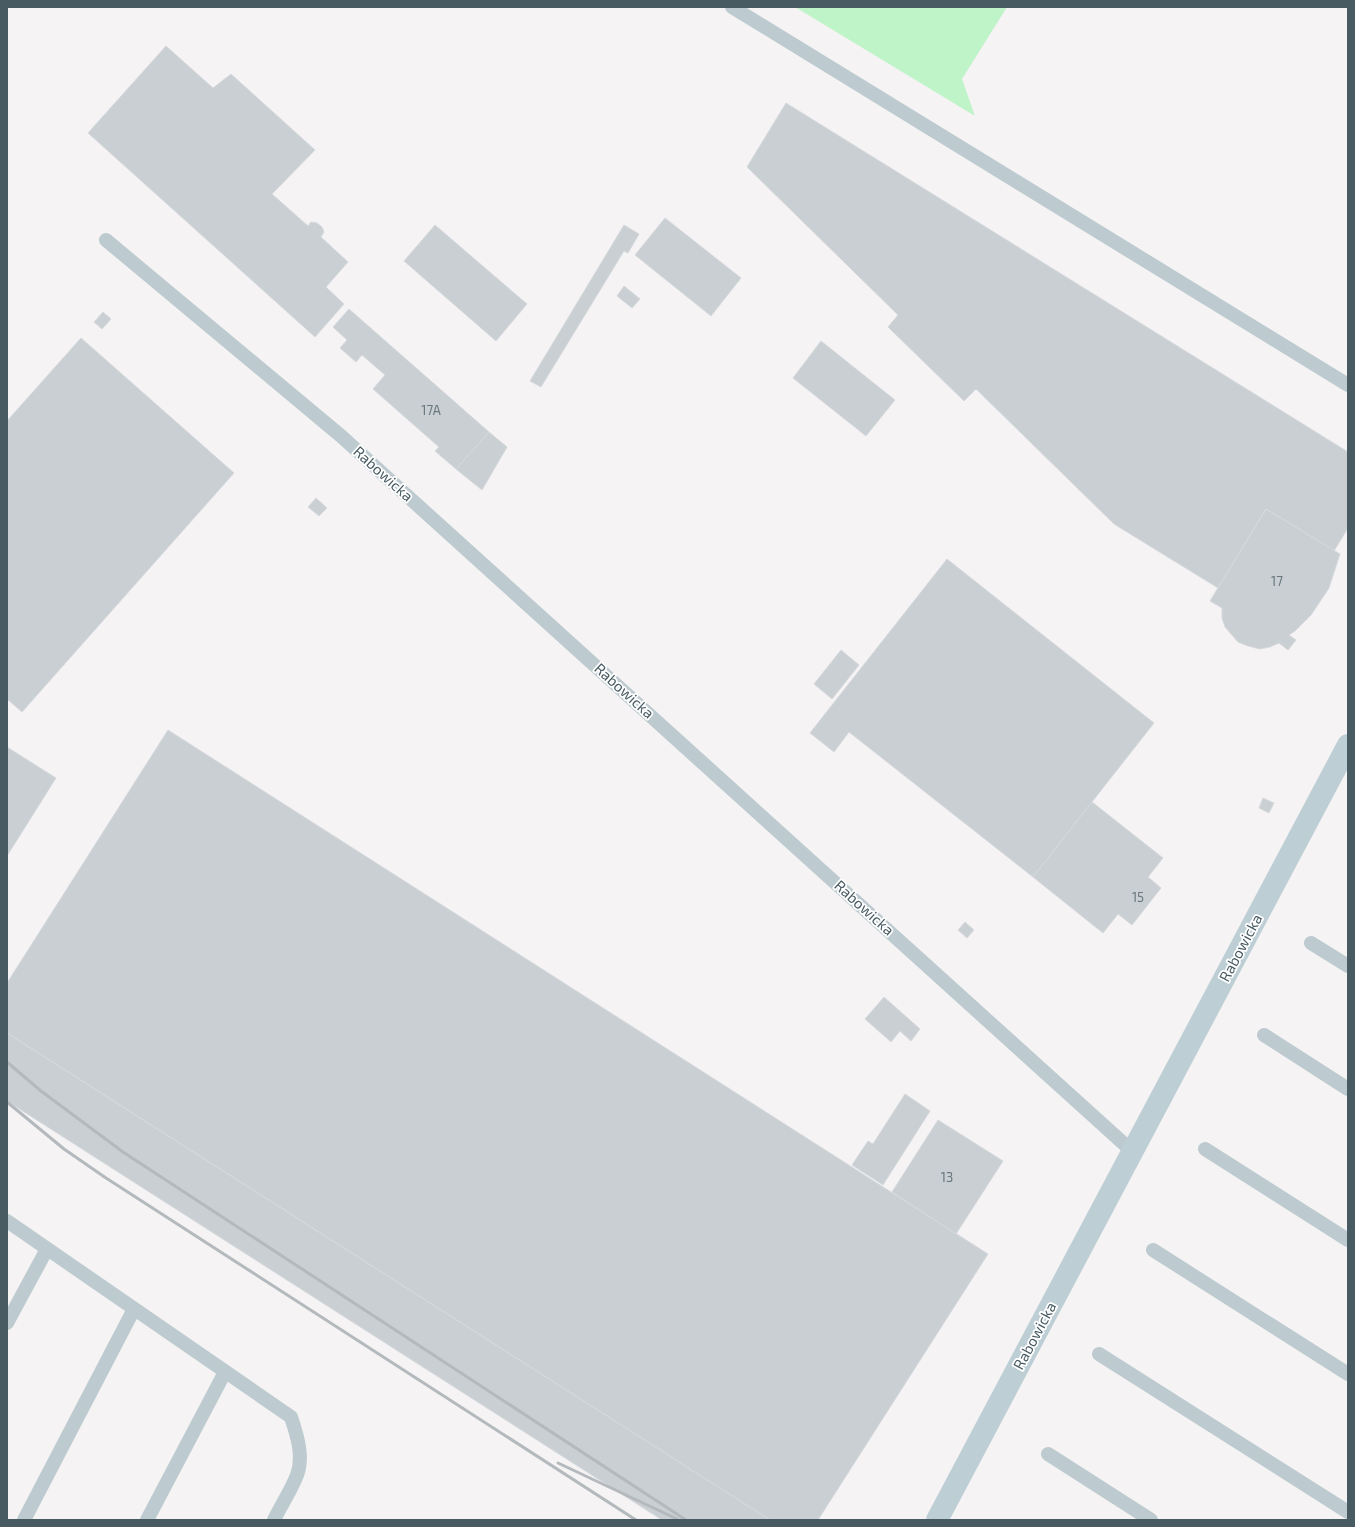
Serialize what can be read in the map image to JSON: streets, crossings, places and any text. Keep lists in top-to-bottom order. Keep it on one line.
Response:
{"streets":{"street":["Rabowicka"]},"house_numbers":["17A","17","15","13"]}
